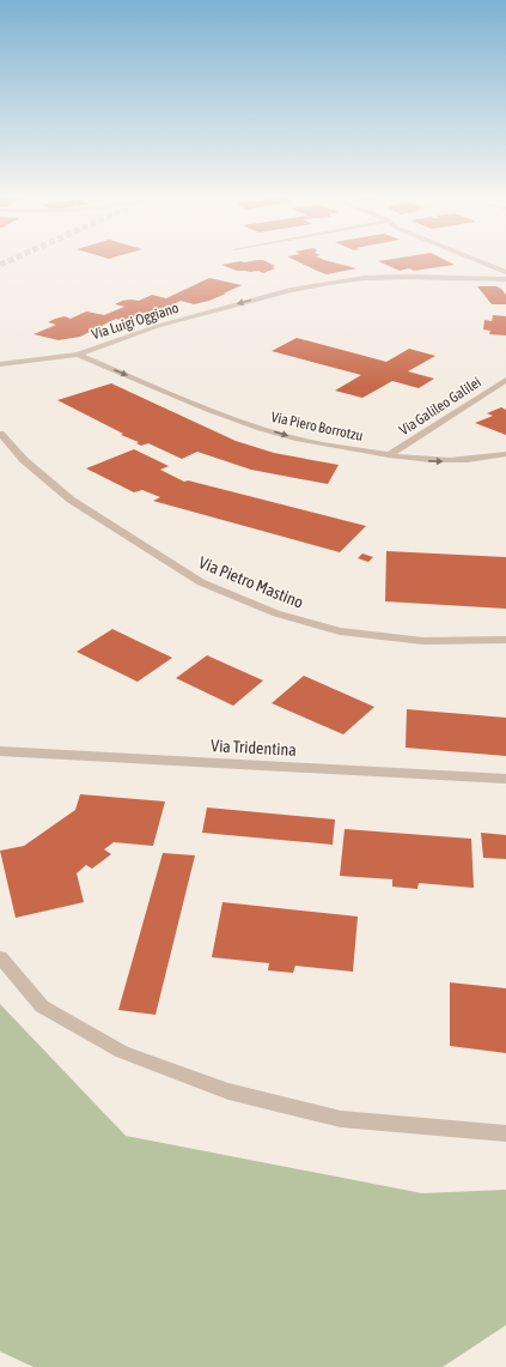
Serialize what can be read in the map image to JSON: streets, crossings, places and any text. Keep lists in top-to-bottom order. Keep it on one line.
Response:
{"streets":{"street":["Via Luigi Oggiano","Via Galileo Galilei","Via Piero Borrotzu","Via Pietro Mastino","Via Tridentina"]},"crossings":[["Via Luigi Oggiano","Via Piero Borrotzu"],["Via Galileo Galilei","Via Piero Borrotzu"]],"one_way":["Via Luigi Oggiano","Via Piero Borrotzu"]}
